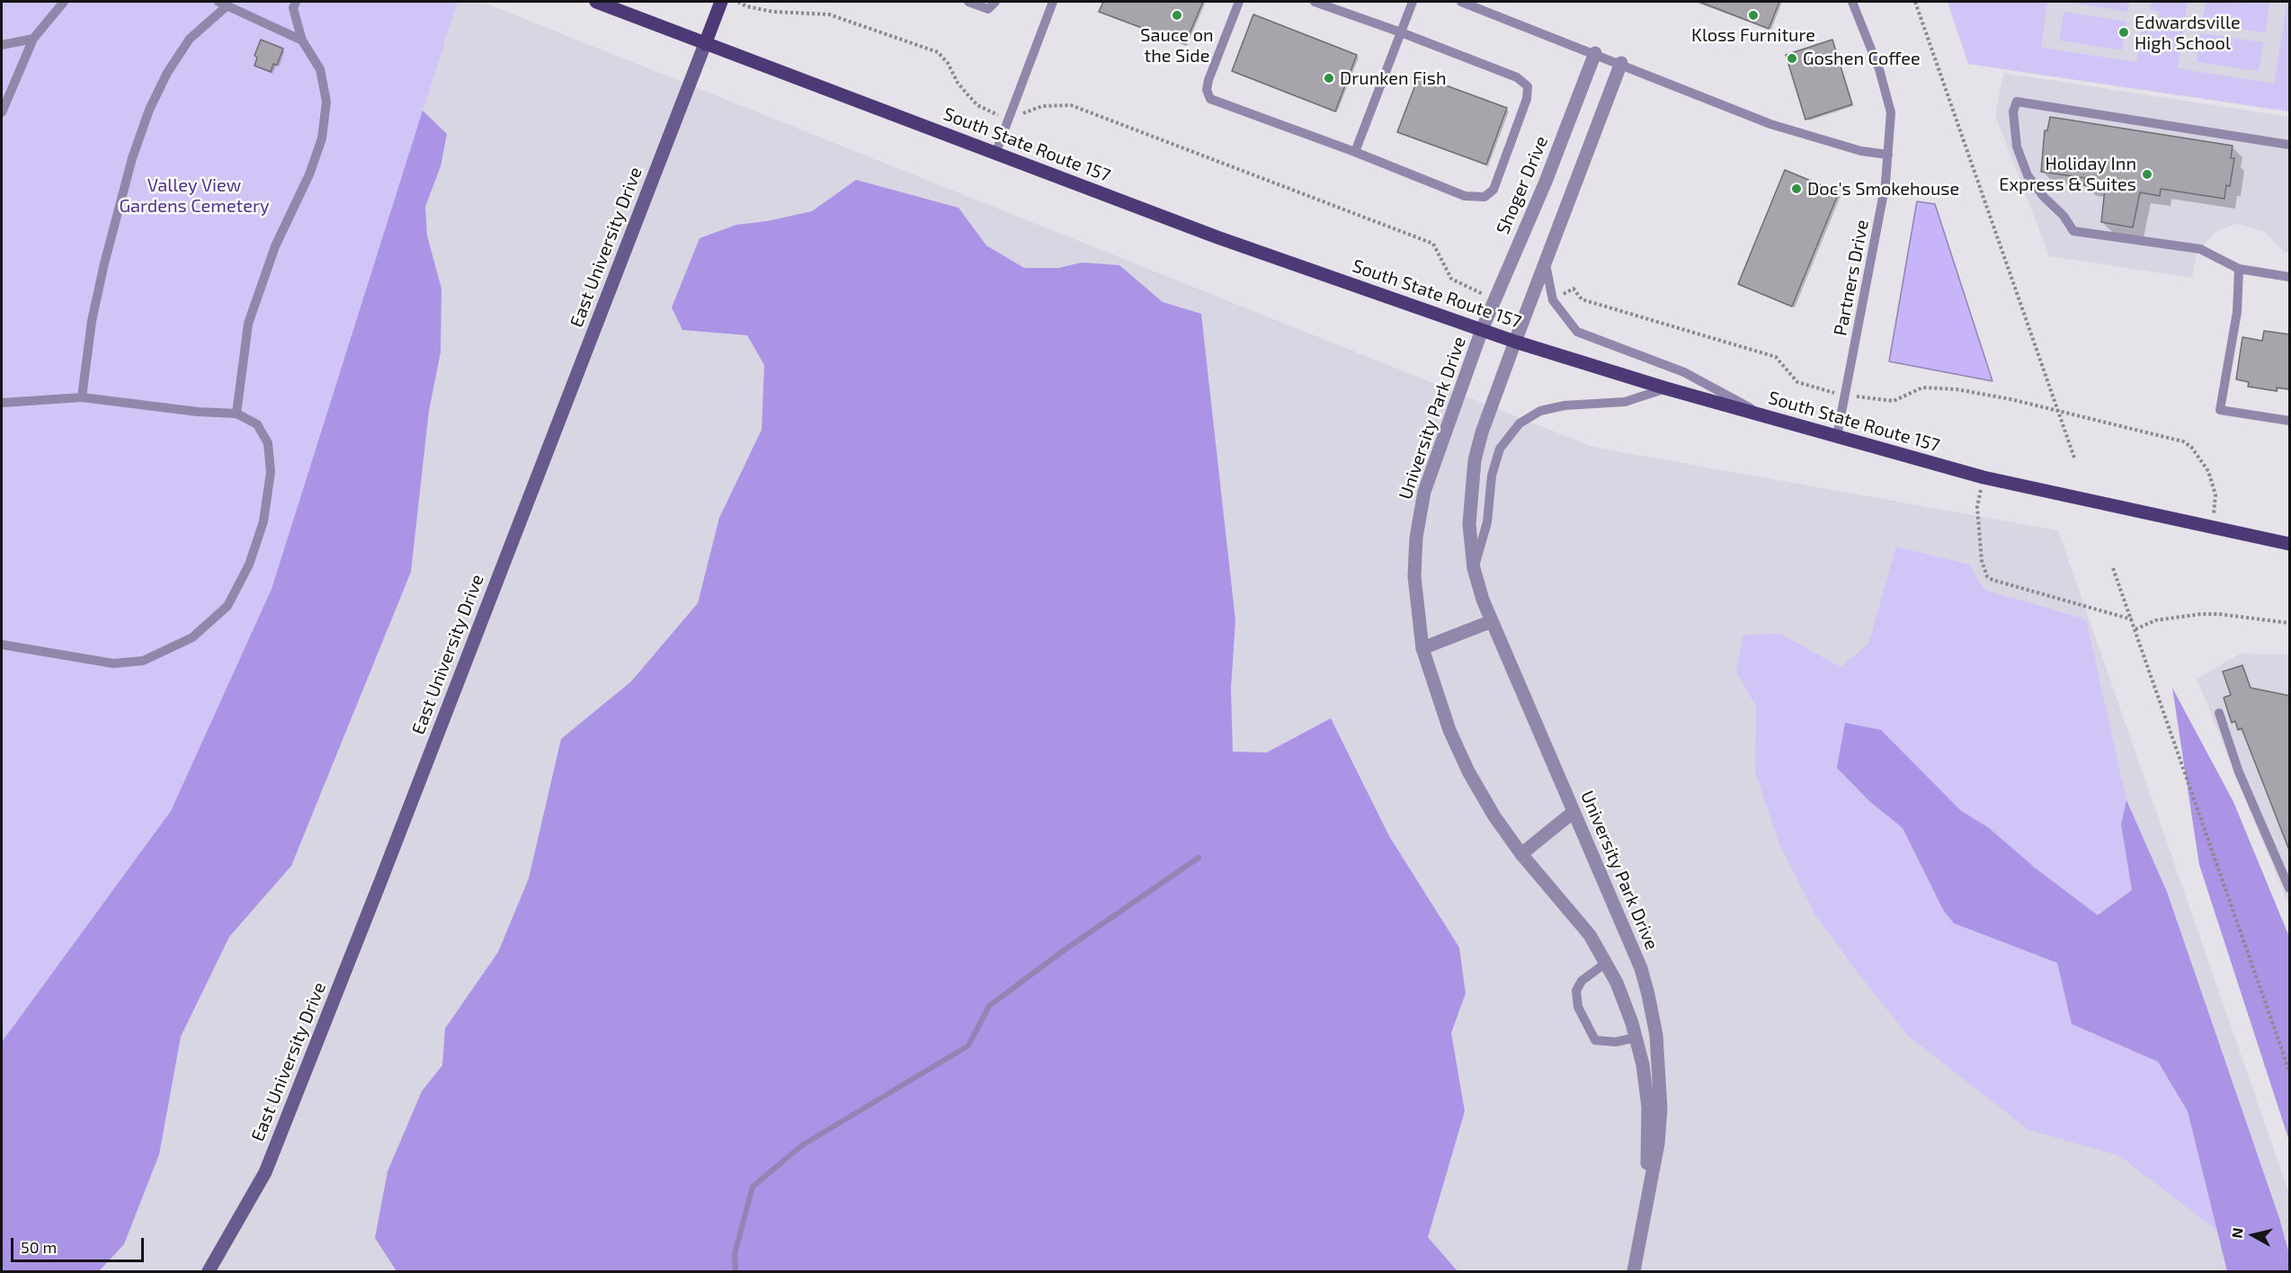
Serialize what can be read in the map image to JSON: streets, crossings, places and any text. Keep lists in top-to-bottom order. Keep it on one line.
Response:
{"streets":{"main road":["South State Route 157","East University Drive"],"street":["Shoger Drive","University Park Drive"],"lane":["Partners Drive"]},"crossings":[["South State Route 157","Shoger Drive"],["South State Route 157","East University Drive"],["South State Route 157","Partners Drive"],["South State Route 157","University Park Drive"],["Shoger Drive","University Park Drive"]],"parks":["Valley View Gardens Cemetery"],"places":["Sauce on the Side","Kloss Furniture","Edwardsville High School","Goshen Coffee","Drunken Fish","Holiday Inn Express & Suites","Doc's Smokehouse"],"scale_bar":"50 m","north":"left"}
